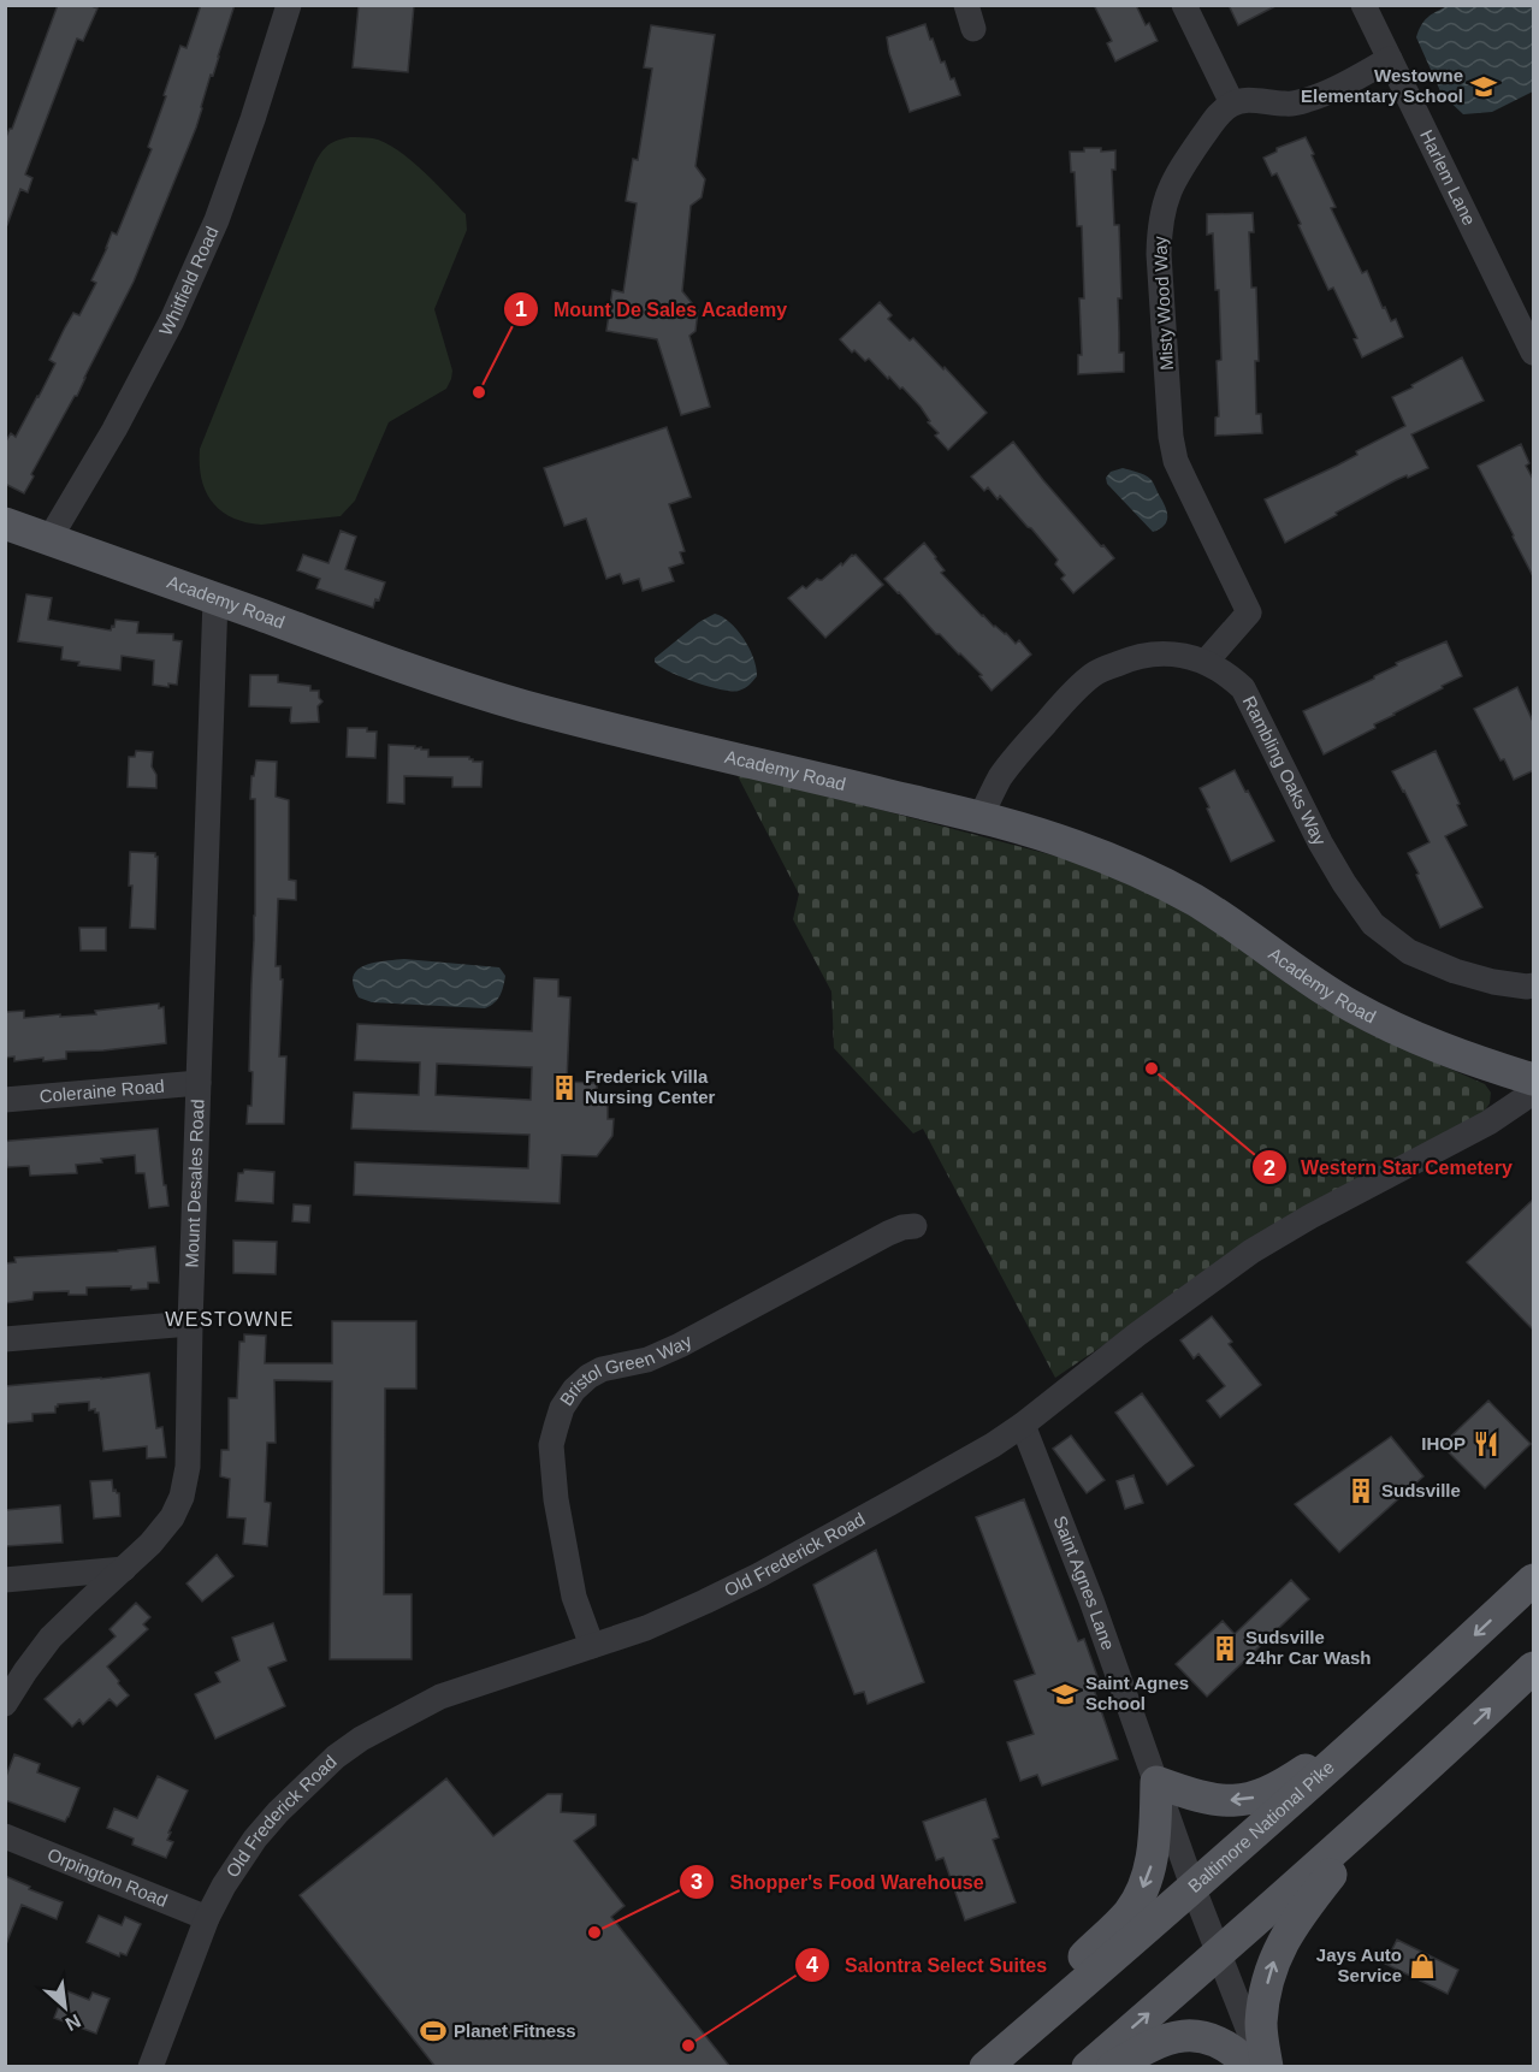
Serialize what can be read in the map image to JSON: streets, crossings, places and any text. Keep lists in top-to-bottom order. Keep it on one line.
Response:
{"streets":{"main road":["Academy Road","Baltimore National Pike"],"street":["Harlem Lane","Whitfield Road","Misty Wood Way","Rambling Oaks Way","Coleraine Road","Mount Desales Road","Bristol Green Way","Old Frederick Road","Saint Agnes Lane","Orpington Road"]},"crossings":[["Whitfield Road","Academy Road"],["Misty Wood Way","Rambling Oaks Way"],["Academy Road","Rambling Oaks Way"],["Academy Road","Mount Desales Road"],["Coleraine Road","Mount Desales Road"],["Bristol Green Way","Old Frederick Road"],["Old Frederick Road","Saint Agnes Lane"],["Old Frederick Road","Orpington Road"],["Saint Agnes Lane","Baltimore National Pike"]],"districts":["WESTOWNE"],"places":{"school or university":["Westowne Elementary School","Saint Agnes School"],"other":["Mount De Sales Academy","Western Star Cemetery","Shopper's Food Warehouse","Salontra Select Suites"],"building":["Frederick Villa Nursing Center","Sudsville","Sudsville 24hr Car Wash"],"restaurant":["IHOP"],"shop":["Jays Auto Service"],"sports":["Planet Fitness"]},"north":"bottom right"}
